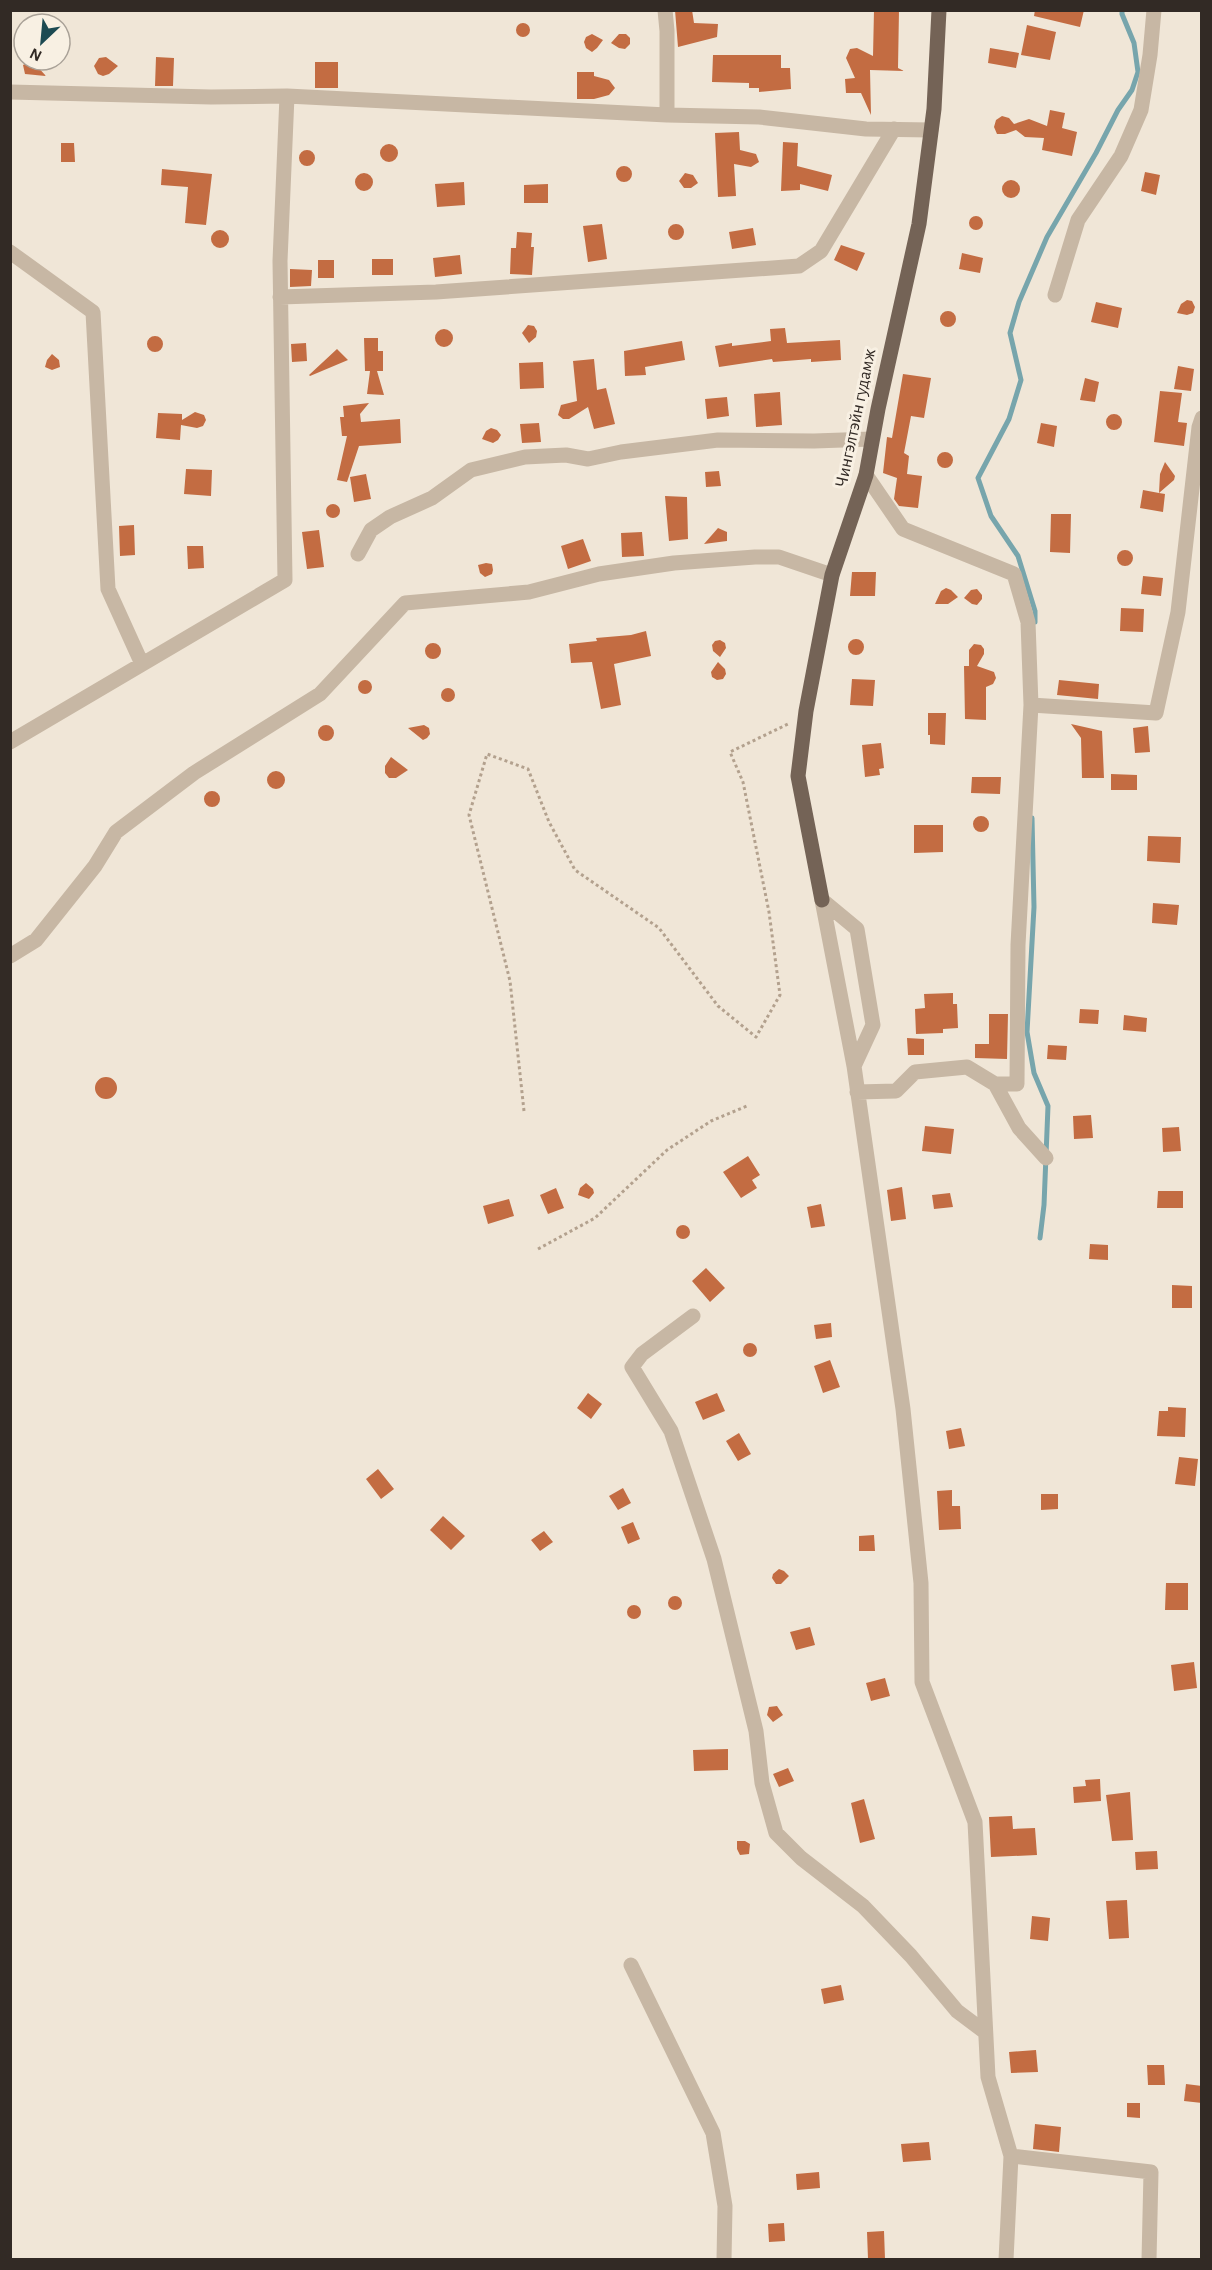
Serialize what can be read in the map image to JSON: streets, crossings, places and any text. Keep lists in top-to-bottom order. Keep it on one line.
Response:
{"streets":{"main road":["Чингэлтэйн гудамж"]},"north":"bottom left"}
